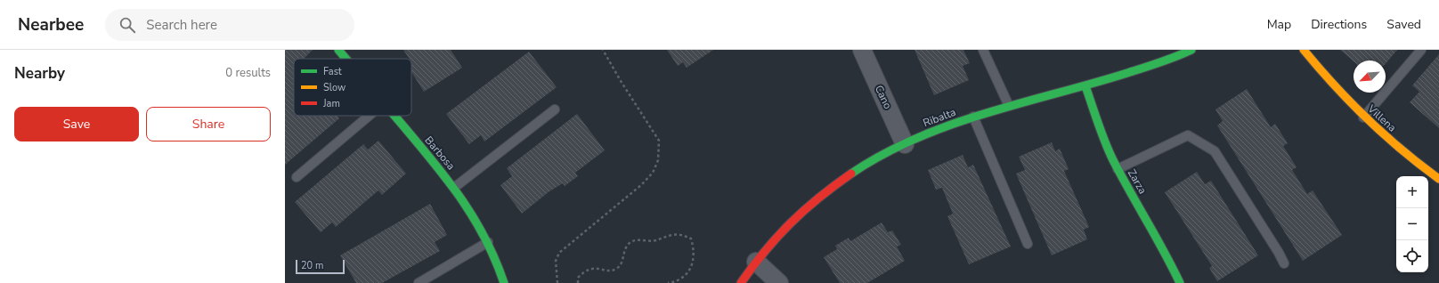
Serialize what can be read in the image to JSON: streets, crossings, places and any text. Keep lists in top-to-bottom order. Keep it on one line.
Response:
{"streets":{"street":["Cano","Ribalta","Villena","Barbosa","Zarza"]},"crossings":[["Cano","Ribalta"],["Ribalta","Zarza"]],"legend":["Fast","Slow","Jam"],"scale_bar":"20 m","north":"bottom left","page":{"header":"Nearbee","search":"Search here","nav":["Map","Directions","Saved"],"heading":["Nearby","0 results"],"buttons":["Save","Share"],"map_buttons":["+","−"],"scale":"20 m"}}
